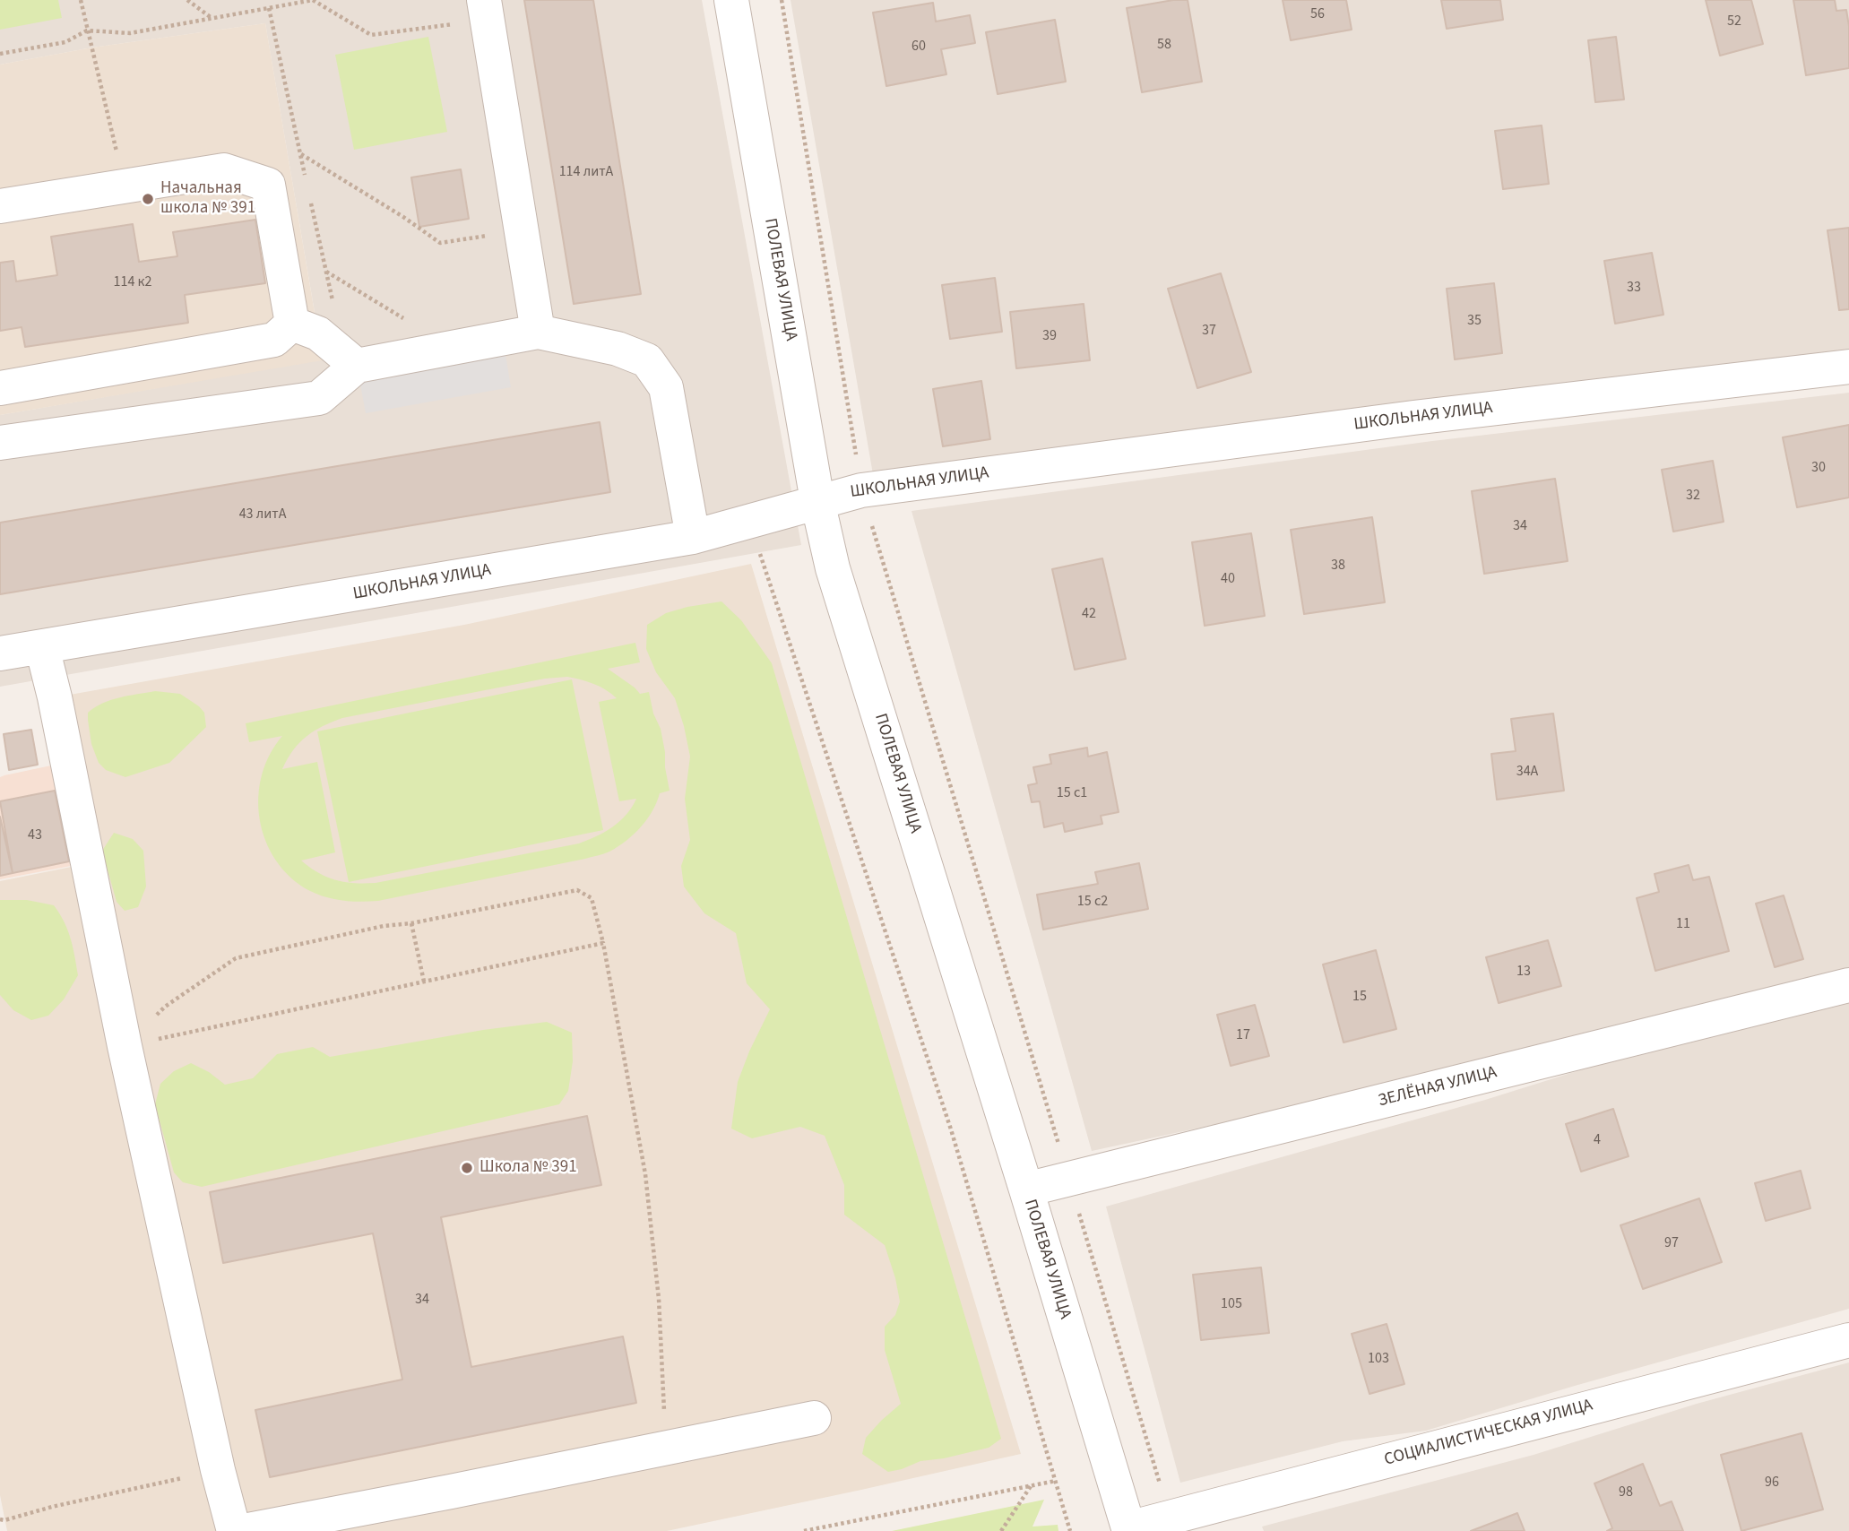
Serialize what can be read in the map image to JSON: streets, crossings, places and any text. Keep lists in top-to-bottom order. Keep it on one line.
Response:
{"streets":{"street":["ПОЛЕВАЯ УЛИЦА","ШКОЛЬНАЯ УЛИЦА","ЗЕЛЁНАЯ УЛИЦА","СОЦИАЛИСТИЧЕСКАЯ УЛИЦА"]},"crossings":[["ПОЛЕВАЯ УЛИЦА","ШКОЛЬНАЯ УЛИЦА"],["ПОЛЕВАЯ УЛИЦА","ЗЕЛЁНАЯ УЛИЦА"],["ПОЛЕВАЯ УЛИЦА","СОЦИАЛИСТИЧЕСКАЯ УЛИЦА"]],"places":["Начальная школа № 391","Школа № 391"],"house_numbers":["56","52","58","60","114 литА","114 к2","33","35","37","39","30","32","43 литА","34","38","40","42","34А","15 с1","43","15 с2","11","13","15","17","4","97","34","105","103","96","98"]}
